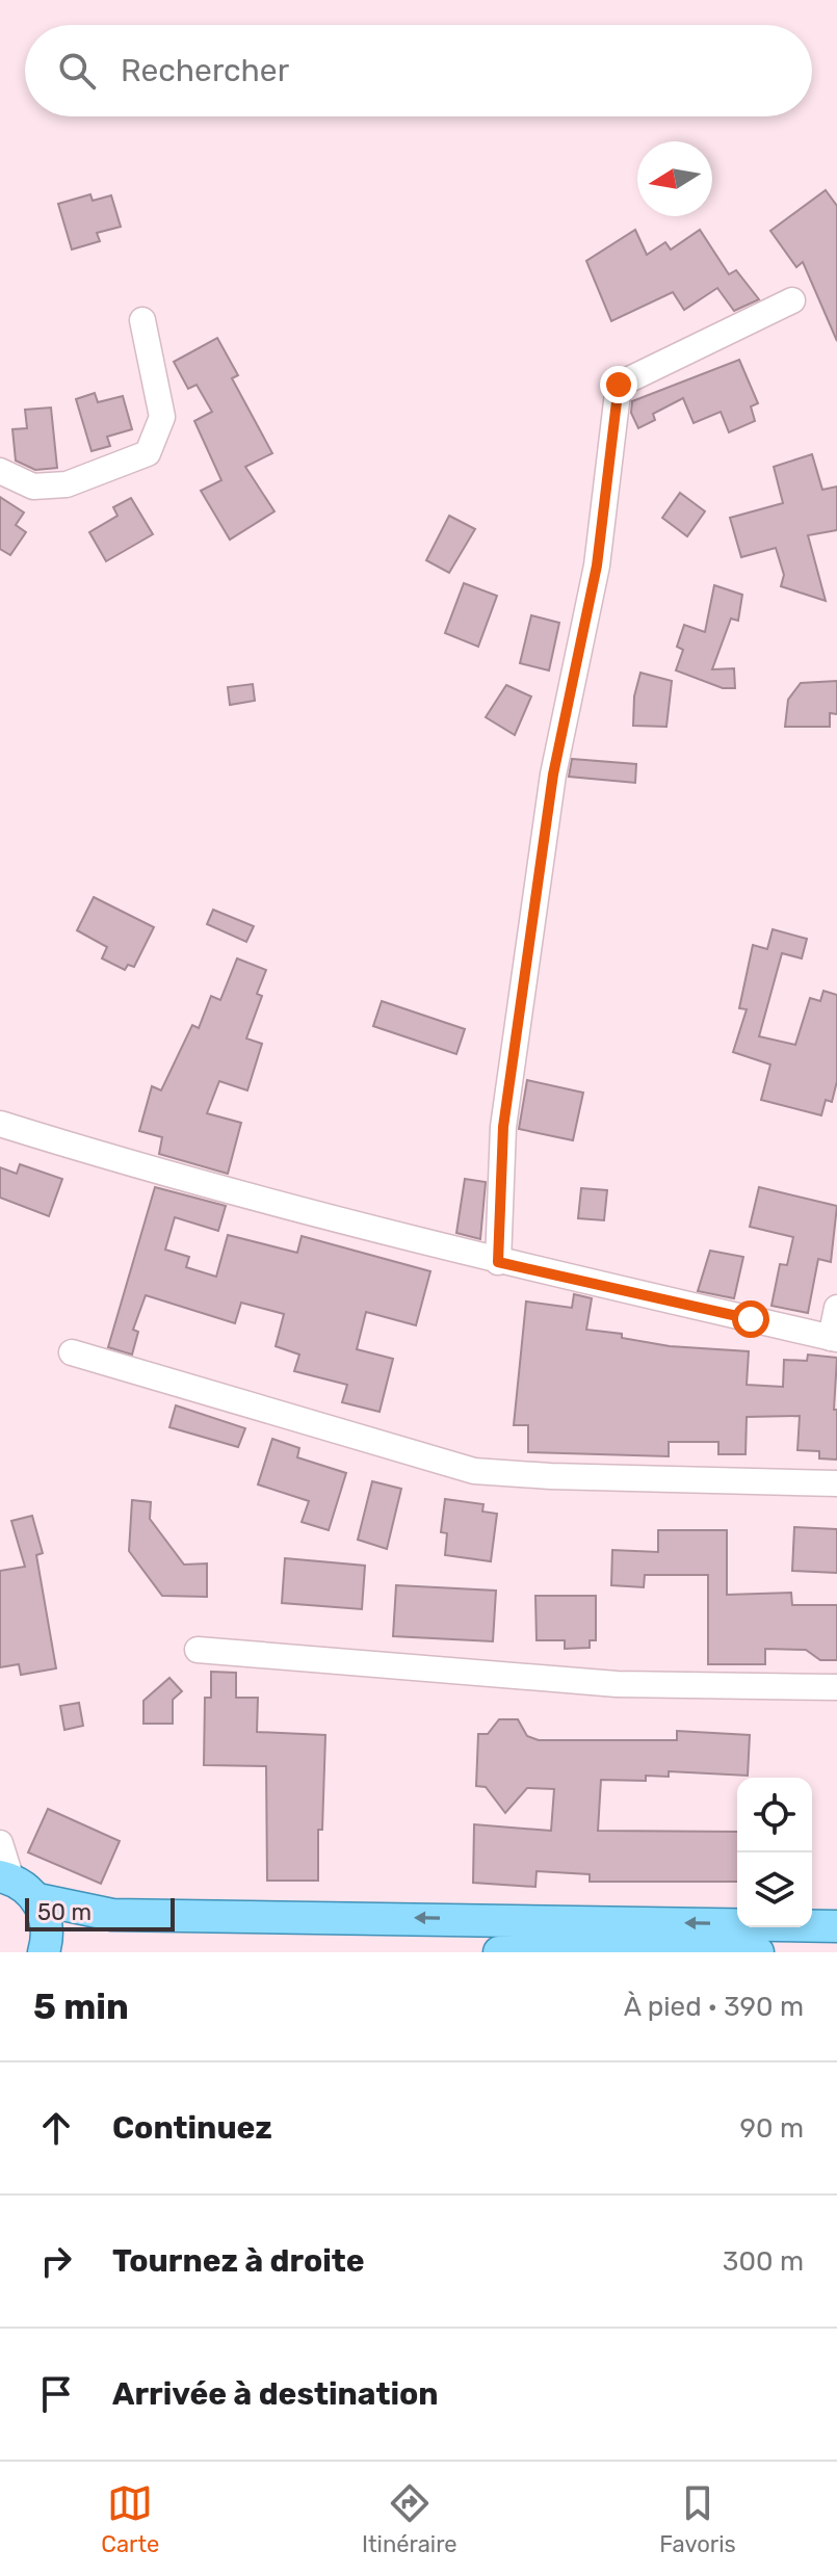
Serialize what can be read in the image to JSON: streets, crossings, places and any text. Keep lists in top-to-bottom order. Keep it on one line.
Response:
{"scale_bar":"50 m","north":"left","page":{"search":"Rechercher","scale":"50 m","heading":["5 min","À pied · 390 m"],"list":[["Continuez","90 m"],["Tournez à droite","300 m"],"Arrivée à destination"],"nav":["Carte","Itinéraire","Favoris"]}}
